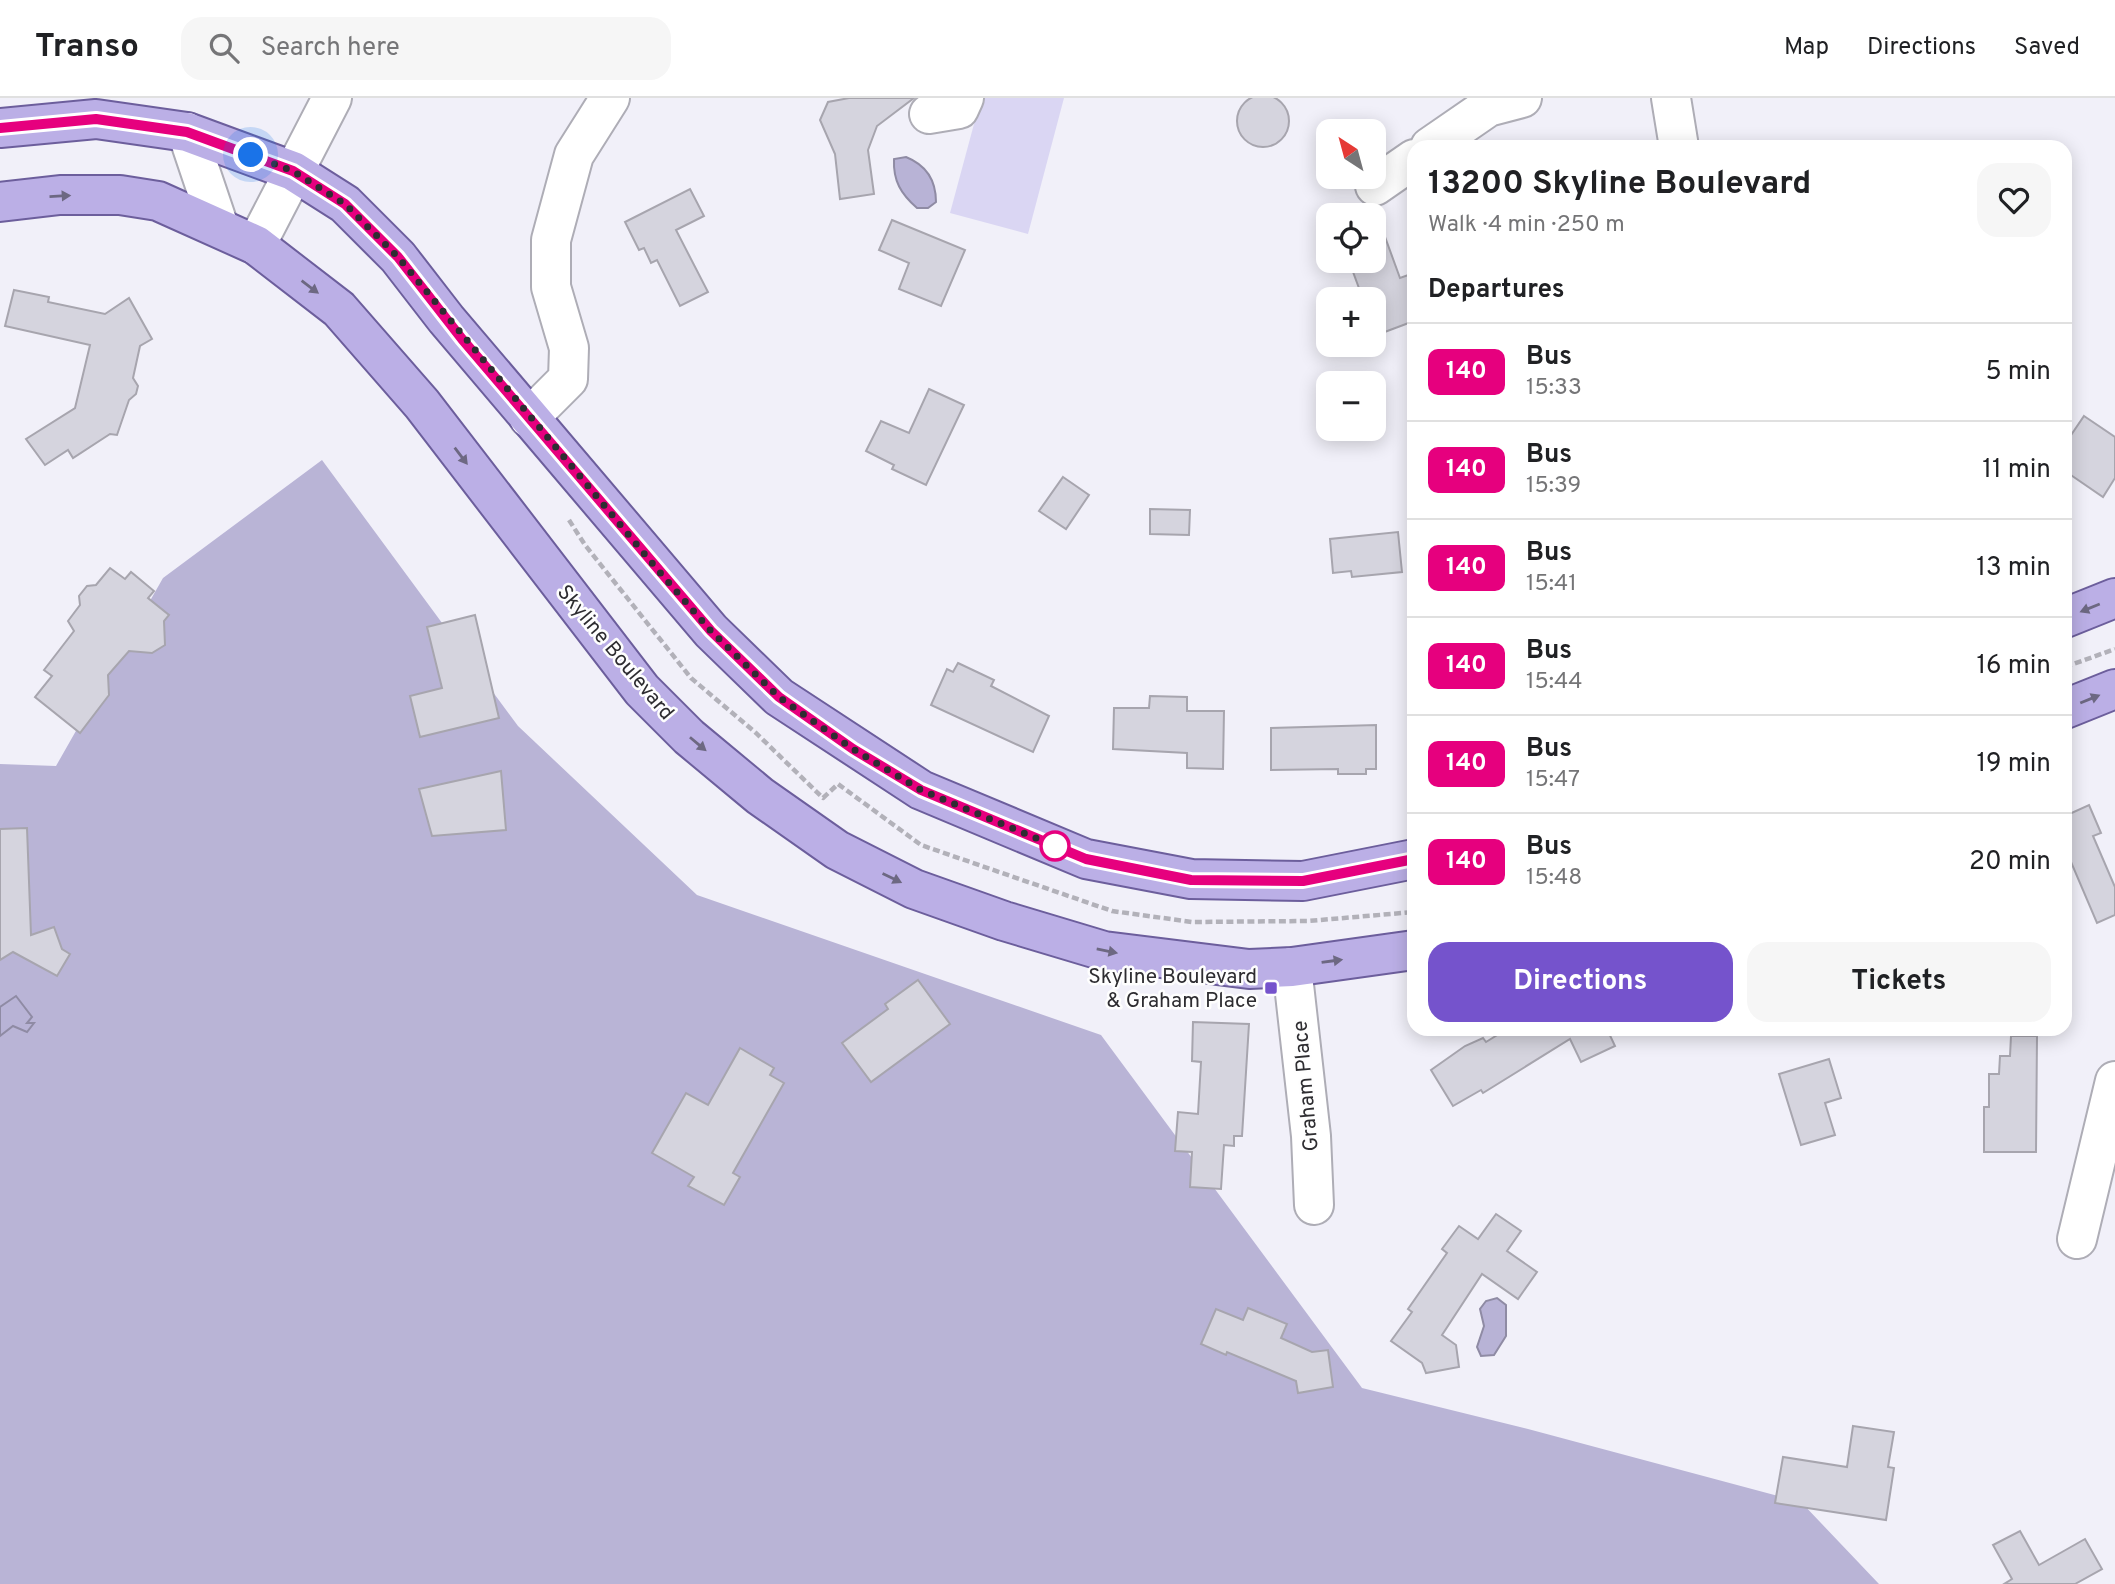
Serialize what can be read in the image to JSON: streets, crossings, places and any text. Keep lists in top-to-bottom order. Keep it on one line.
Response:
{"streets":{"main road":["Skyline Boulevard"],"street":["Graham Place"]},"crossings":[["Skyline Boulevard","Graham Place"]],"places":{"transit":["Skyline Boulevard & Graham Place"]},"lines":["bus line 140"],"north":"top left","page":{"header":"Transo","search":"Search here","nav":["Map","Directions","Saved"],"map_buttons":["+","−"],"heading":[["13200 Skyline Boulevard","Walk · 4 min · 250 m"],"Departures"],"list":[{"mark":"140","name":"Bus","note":"15:33","value":"5 min"},{"mark":"140","name":"Bus","note":"15:39","value":"11 min"},{"mark":"140","name":"Bus","note":"15:41","value":"13 min"},{"mark":"140","name":"Bus","note":"15:44","value":"16 min"},{"mark":"140","name":"Bus","note":"15:47","value":"19 min"},{"mark":"140","name":"Bus","note":"15:48","value":"20 min"}],"buttons":["Directions","Tickets"]}}
